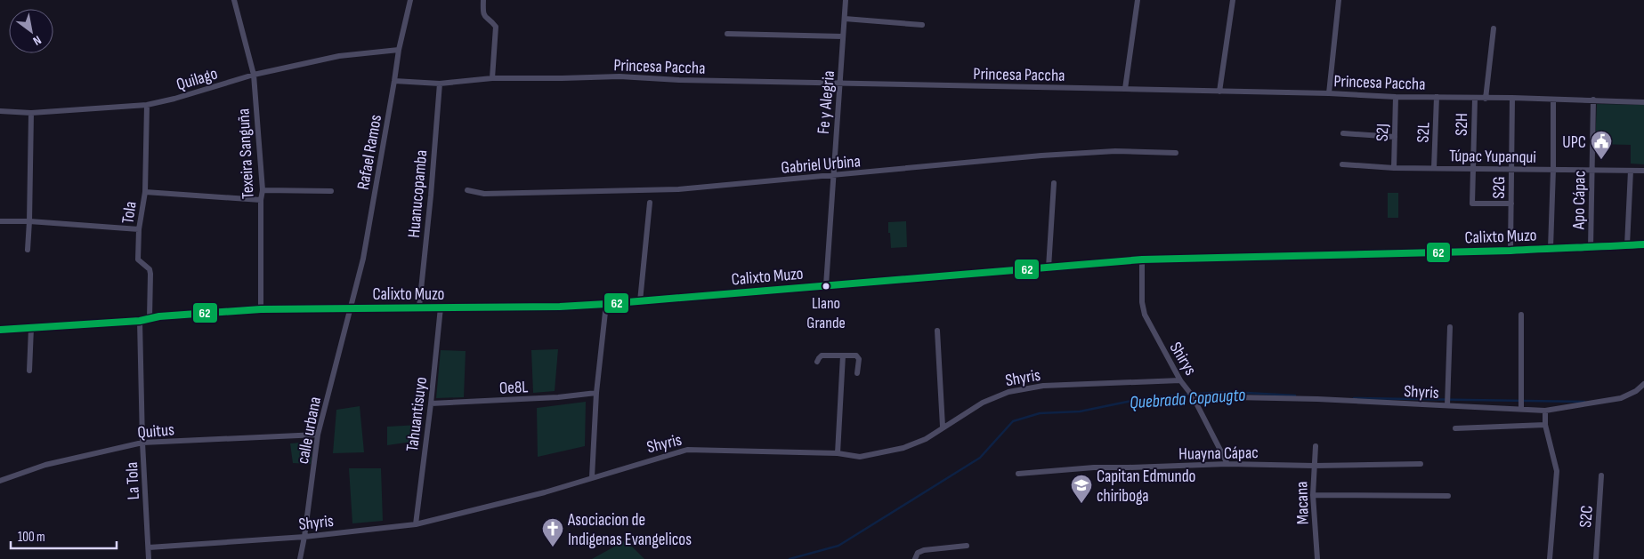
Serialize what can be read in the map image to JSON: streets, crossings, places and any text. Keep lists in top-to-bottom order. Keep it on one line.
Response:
{"streets":{"street":["Princesa Paccha","Quilago","Fe y Alegria","S2H","S2J","S2L","Rafael Ramos","Texeira Sanguña","Túpac Yupanqui","Gabriel Urbina","S2G","Huanucopamba","Apo Cápac","Tola","Calixto Muzo","Shirys","Shyris","Oe8L","Tahuantisuyo","Quitus","calle urbana","Huayna Cápac","La Tola","Macana","S2C"]},"crossings":[["Princesa Paccha","Fe y Alegria"],["Princesa Paccha","S2H"],["Princesa Paccha","S2J"],["Princesa Paccha","S2L"],["Princesa Paccha","Rafael Ramos"],["Princesa Paccha","S2G"],["Princesa Paccha","Huanucopamba"],["Princesa Paccha","Apo Cápac"],["Quilago","Rafael Ramos"],["Quilago","Texeira Sanguña"],["Quilago","Tola"],["Fe y Alegria","Gabriel Urbina"],["Fe y Alegria","Calixto Muzo"],["S2H","Túpac Yupanqui"],["S2H","S2G"],["S2J","Túpac Yupanqui"],["S2L","Túpac Yupanqui"],["Rafael Ramos","Calixto Muzo"],["Rafael Ramos","calle urbana"],["Texeira Sanguña","Calixto Muzo"],["Túpac Yupanqui","S2G"],["Túpac Yupanqui","Apo Cápac"],["S2G","Calixto Muzo"],["Huanucopamba","Calixto Muzo"],["Apo Cápac","Calixto Muzo"],["Tola","Calixto Muzo"],["Calixto Muzo","Shirys"],["Calixto Muzo","Tahuantisuyo"],["Calixto Muzo","calle urbana"],["Calixto Muzo","La Tola"],["Shirys","Shyris"],["Shirys","Huayna Cápac"],["Shyris","Tahuantisuyo"],["Shyris","calle urbana"],["Shyris","La Tola"],["Oe8L","Tahuantisuyo"],["Quitus","calle urbana"],["Quitus","La Tola"],["Huayna Cápac","Macana"]],"water":["Quebrada Copaugto"],"places":{"public building":["UPC"],"other":["Llano Grande"],"school or university":["Capitan Edmundo chiriboga"],"church":["Asociacion de Indigenas Evangelicos"]},"lines":["transit line 62"],"scale_bar":"100 m","north":"bottom right"}
